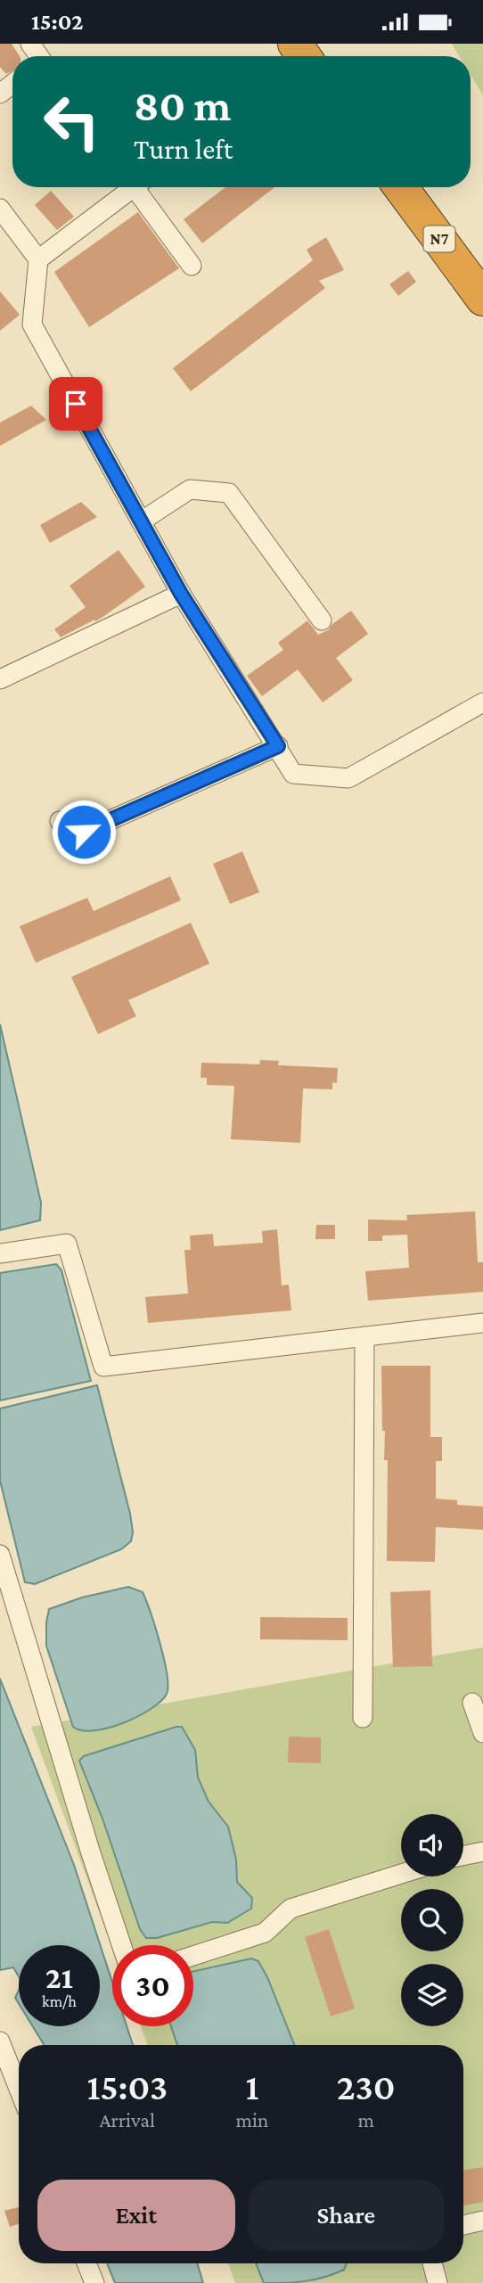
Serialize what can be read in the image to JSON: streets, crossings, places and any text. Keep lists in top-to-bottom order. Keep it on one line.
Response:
{"streets":{"highway":["N7"]},"page":{"status":"15:02","turn":["80 m","Turn left"],"speed":"21 km/h","limit":"30","eta":["15:03","Arrival","1","min","230","m"],"buttons":["Exit","Share"]}}
